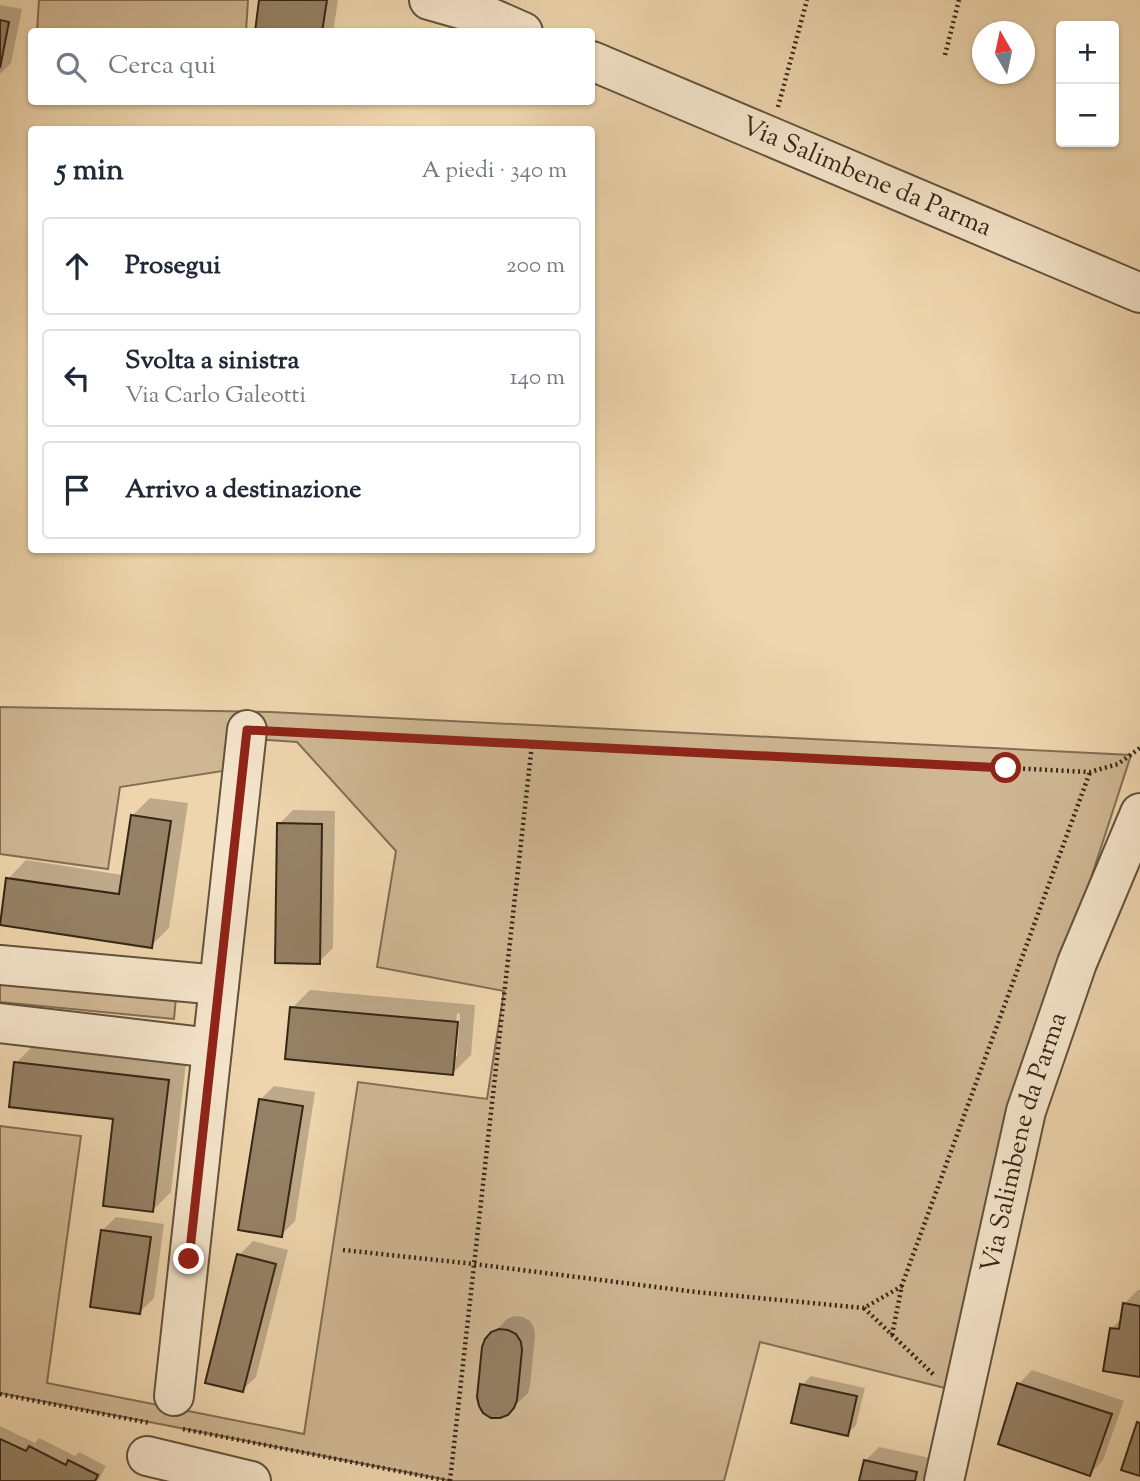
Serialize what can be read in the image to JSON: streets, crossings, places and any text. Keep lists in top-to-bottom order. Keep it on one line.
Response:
{"streets":{"street":["Via Salimbene da Parma"]},"north":"top","page":{"map_buttons":["+","−"],"search":"Cerca qui","heading":["5 min","A piedi · 340 m"],"list":[["Prosegui","200 m"],["Svolta a sinistra","Via Carlo Galeotti","140 m"],"Arrivo a destinazione"]}}
